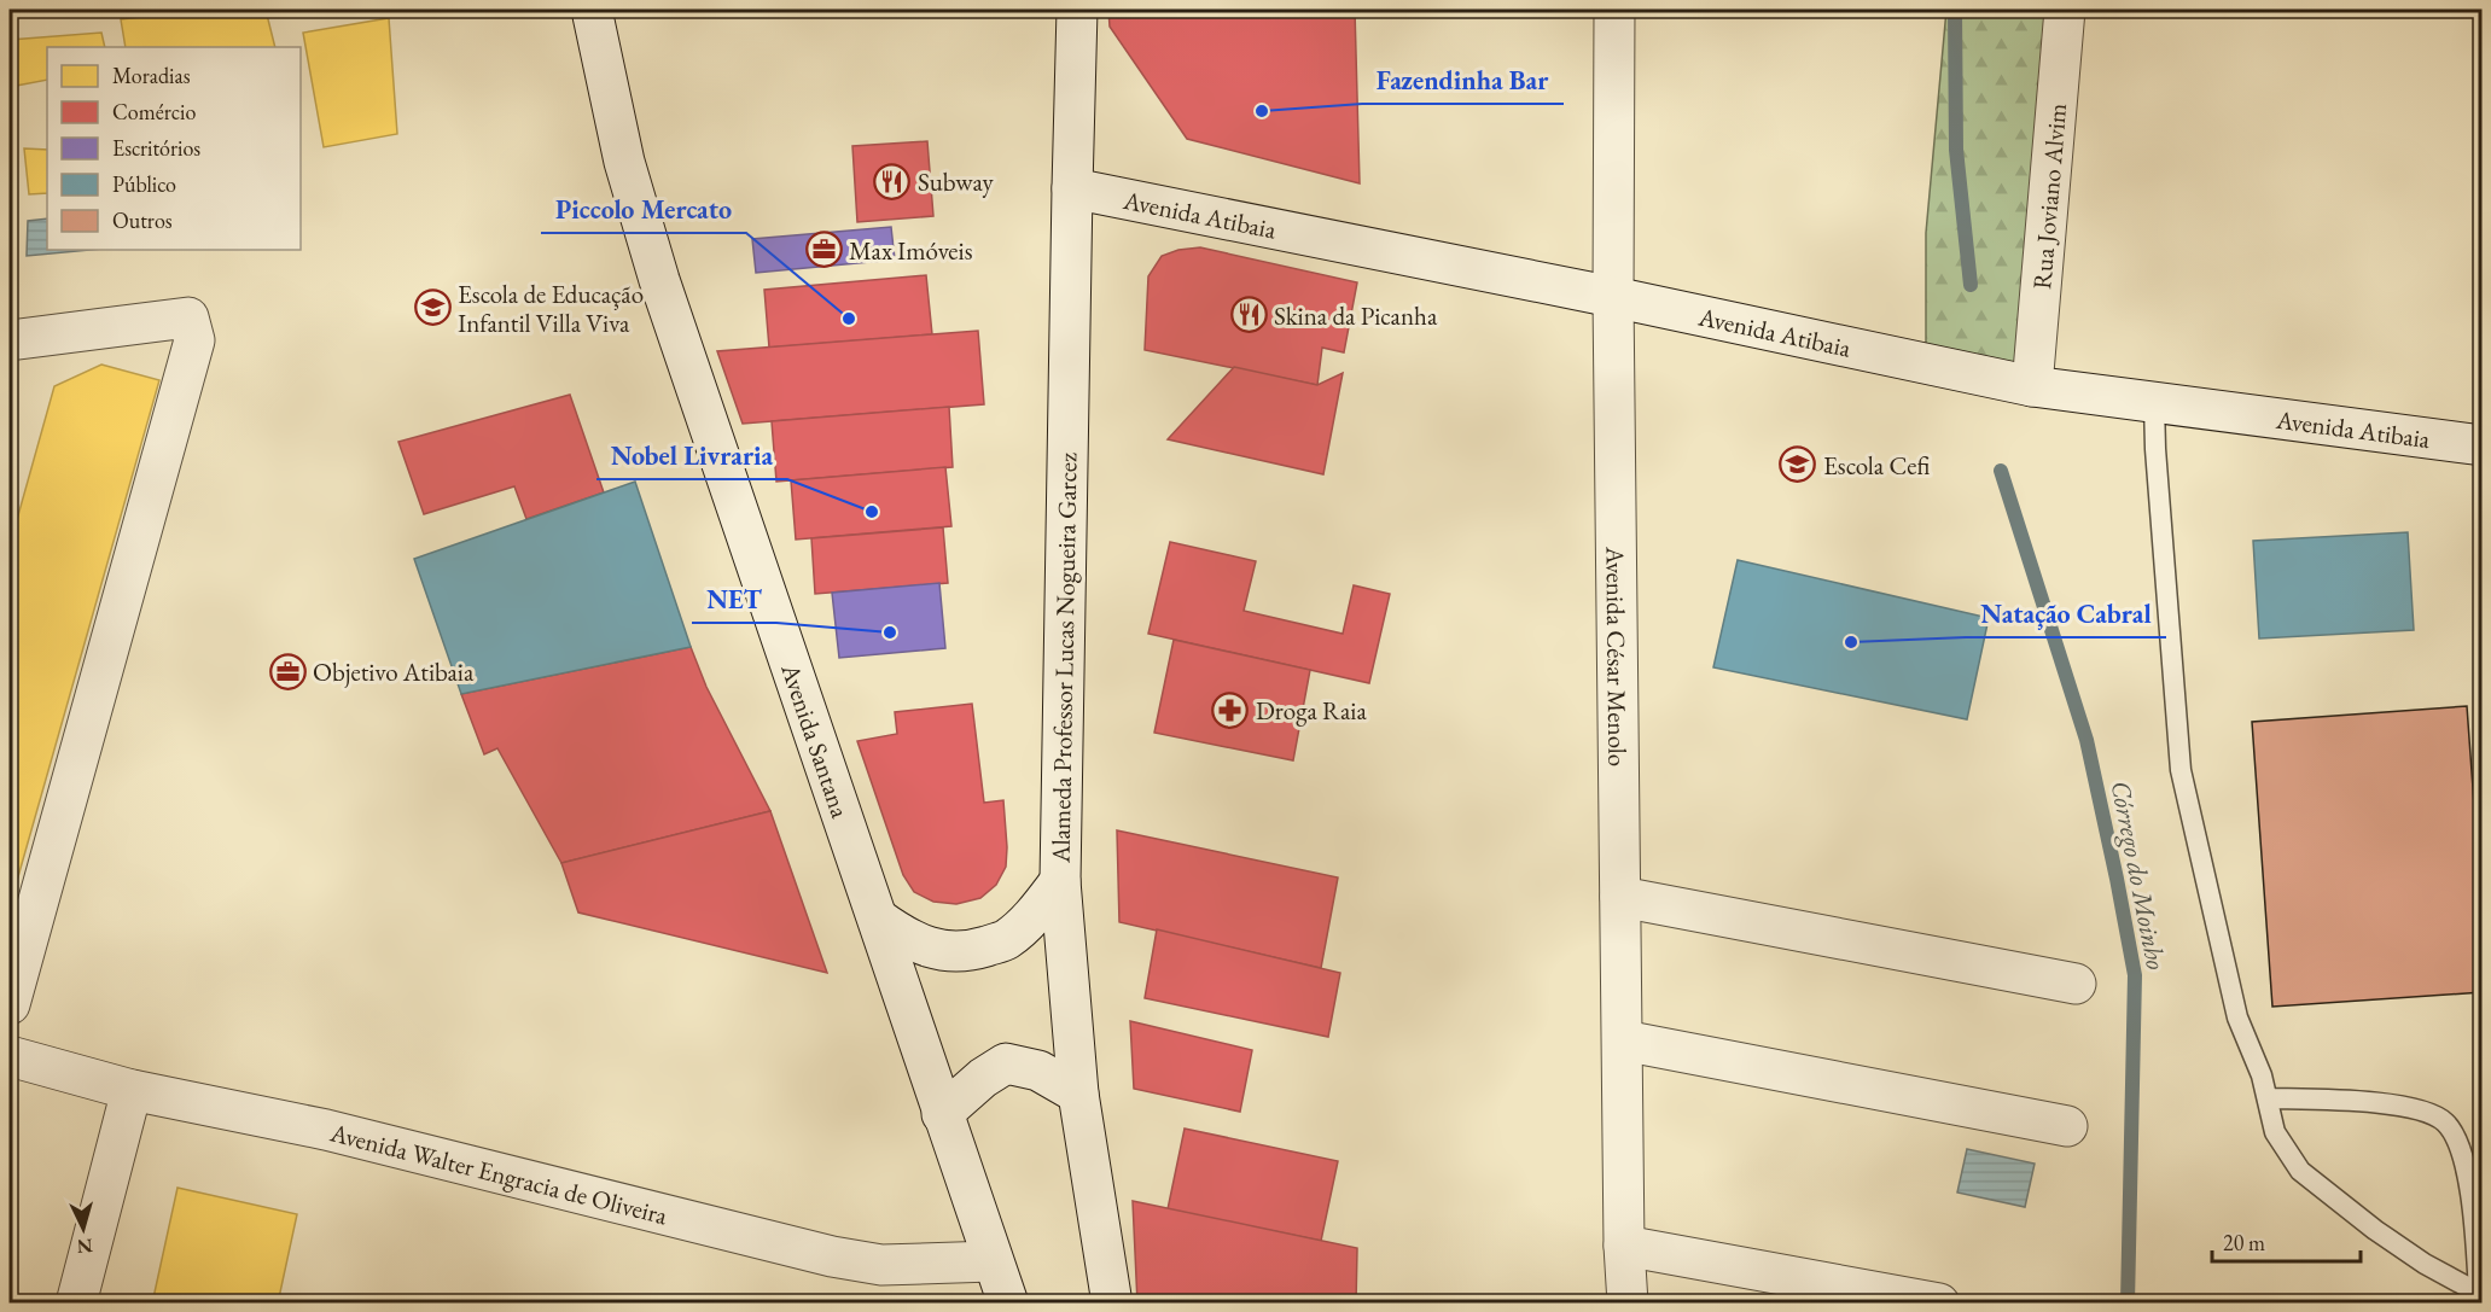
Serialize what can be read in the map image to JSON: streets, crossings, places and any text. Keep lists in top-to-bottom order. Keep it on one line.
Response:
{"streets":{"street":["Rua Joviano Alvim","Avenida Atibaia","Avenida César Menolo","Alameda Professor Lucas Nogueira Garcez","Avenida Santana","Avenida Walter Engracia de Oliveira"]},"crossings":[["Rua Joviano Alvim","Avenida Atibaia"],["Avenida Atibaia","Avenida César Menolo"],["Avenida Atibaia","Alameda Professor Lucas Nogueira Garcez"],["Avenida Santana","Avenida Walter Engracia de Oliveira"]],"water":["Córrego do Moinho"],"places":{"other":["Fazendinha Bar","Piccolo Mercato","Nobel Livraria","NET","Natação Cabral"],"restaurant":["Subway","Skina da Picanha"],"office":["Max Imóveis","Objetivo Atibaia"],"school or university":["Escola de Educação Infantil Villa Viva","Escola Cefi"],"pharmacy":["Droga Raia"]},"legend":["Moradias","Comércio","Escritórios","Público","Outros"],"scale_bar":"20 m","north":"bottom"}
